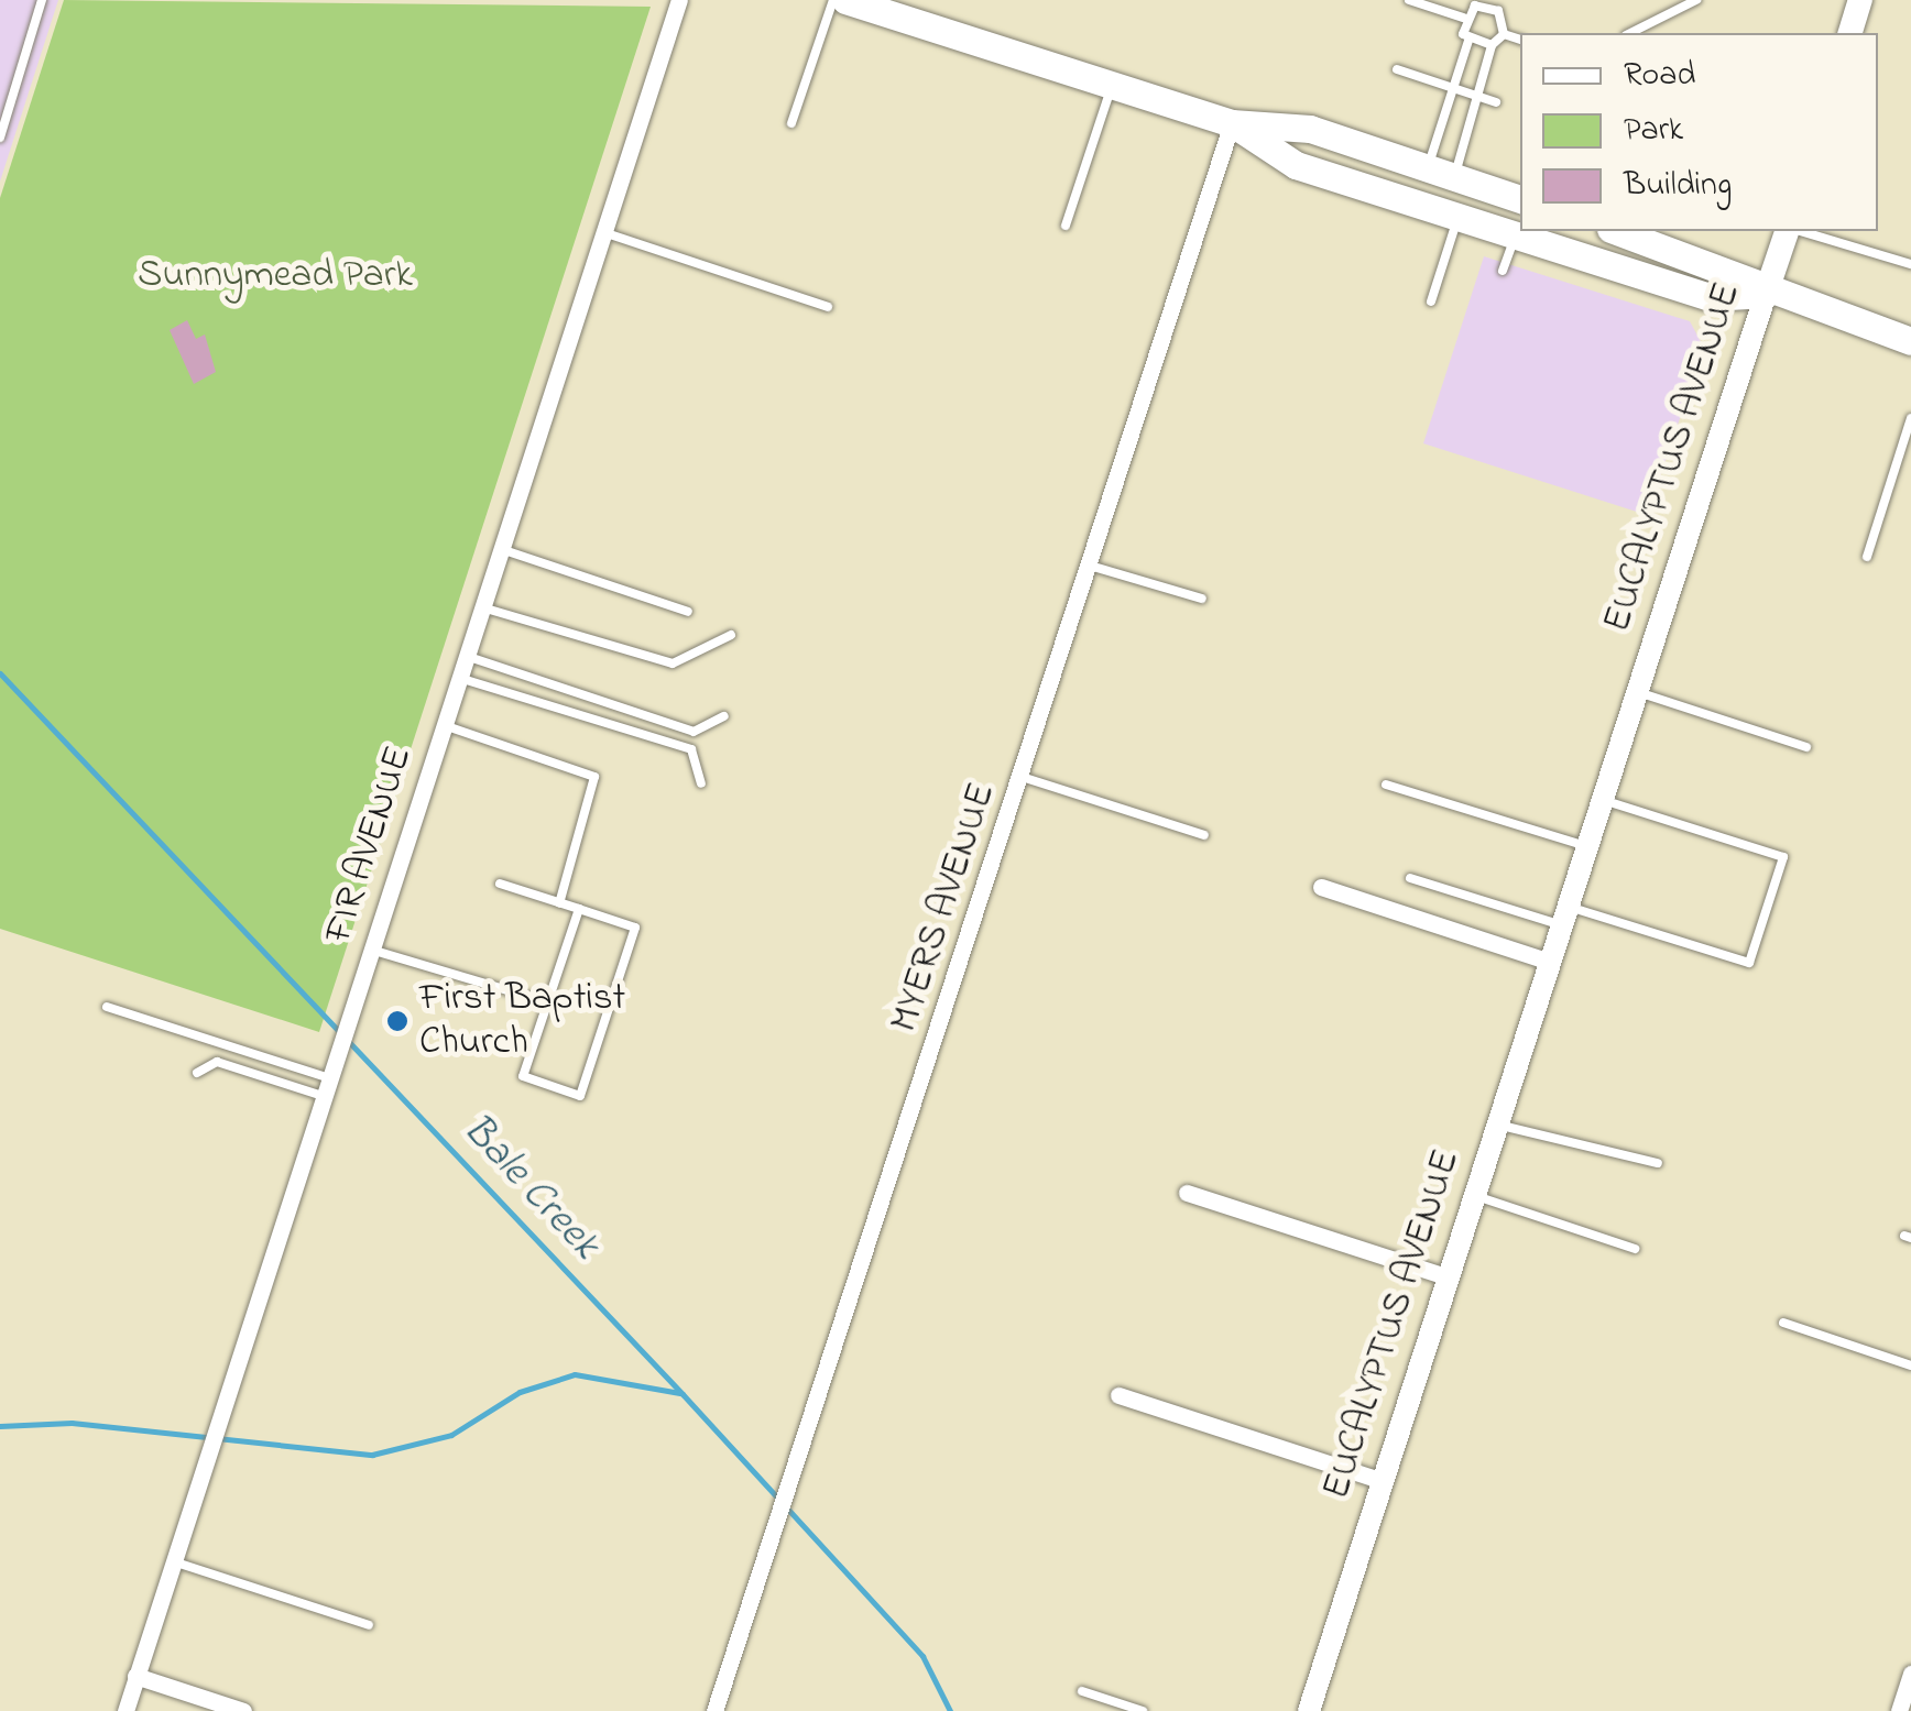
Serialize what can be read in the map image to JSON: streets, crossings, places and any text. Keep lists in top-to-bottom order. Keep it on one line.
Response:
{"streets":{"main road":["EUCALYPTUS AVENUE"],"street":["FIR AVENUE","MYERS AVENUE"]},"water":["Bale Creek"],"parks":["Sunnymead Park"],"places":["First Baptist Church"],"legend":["Road","Park","Building"]}
